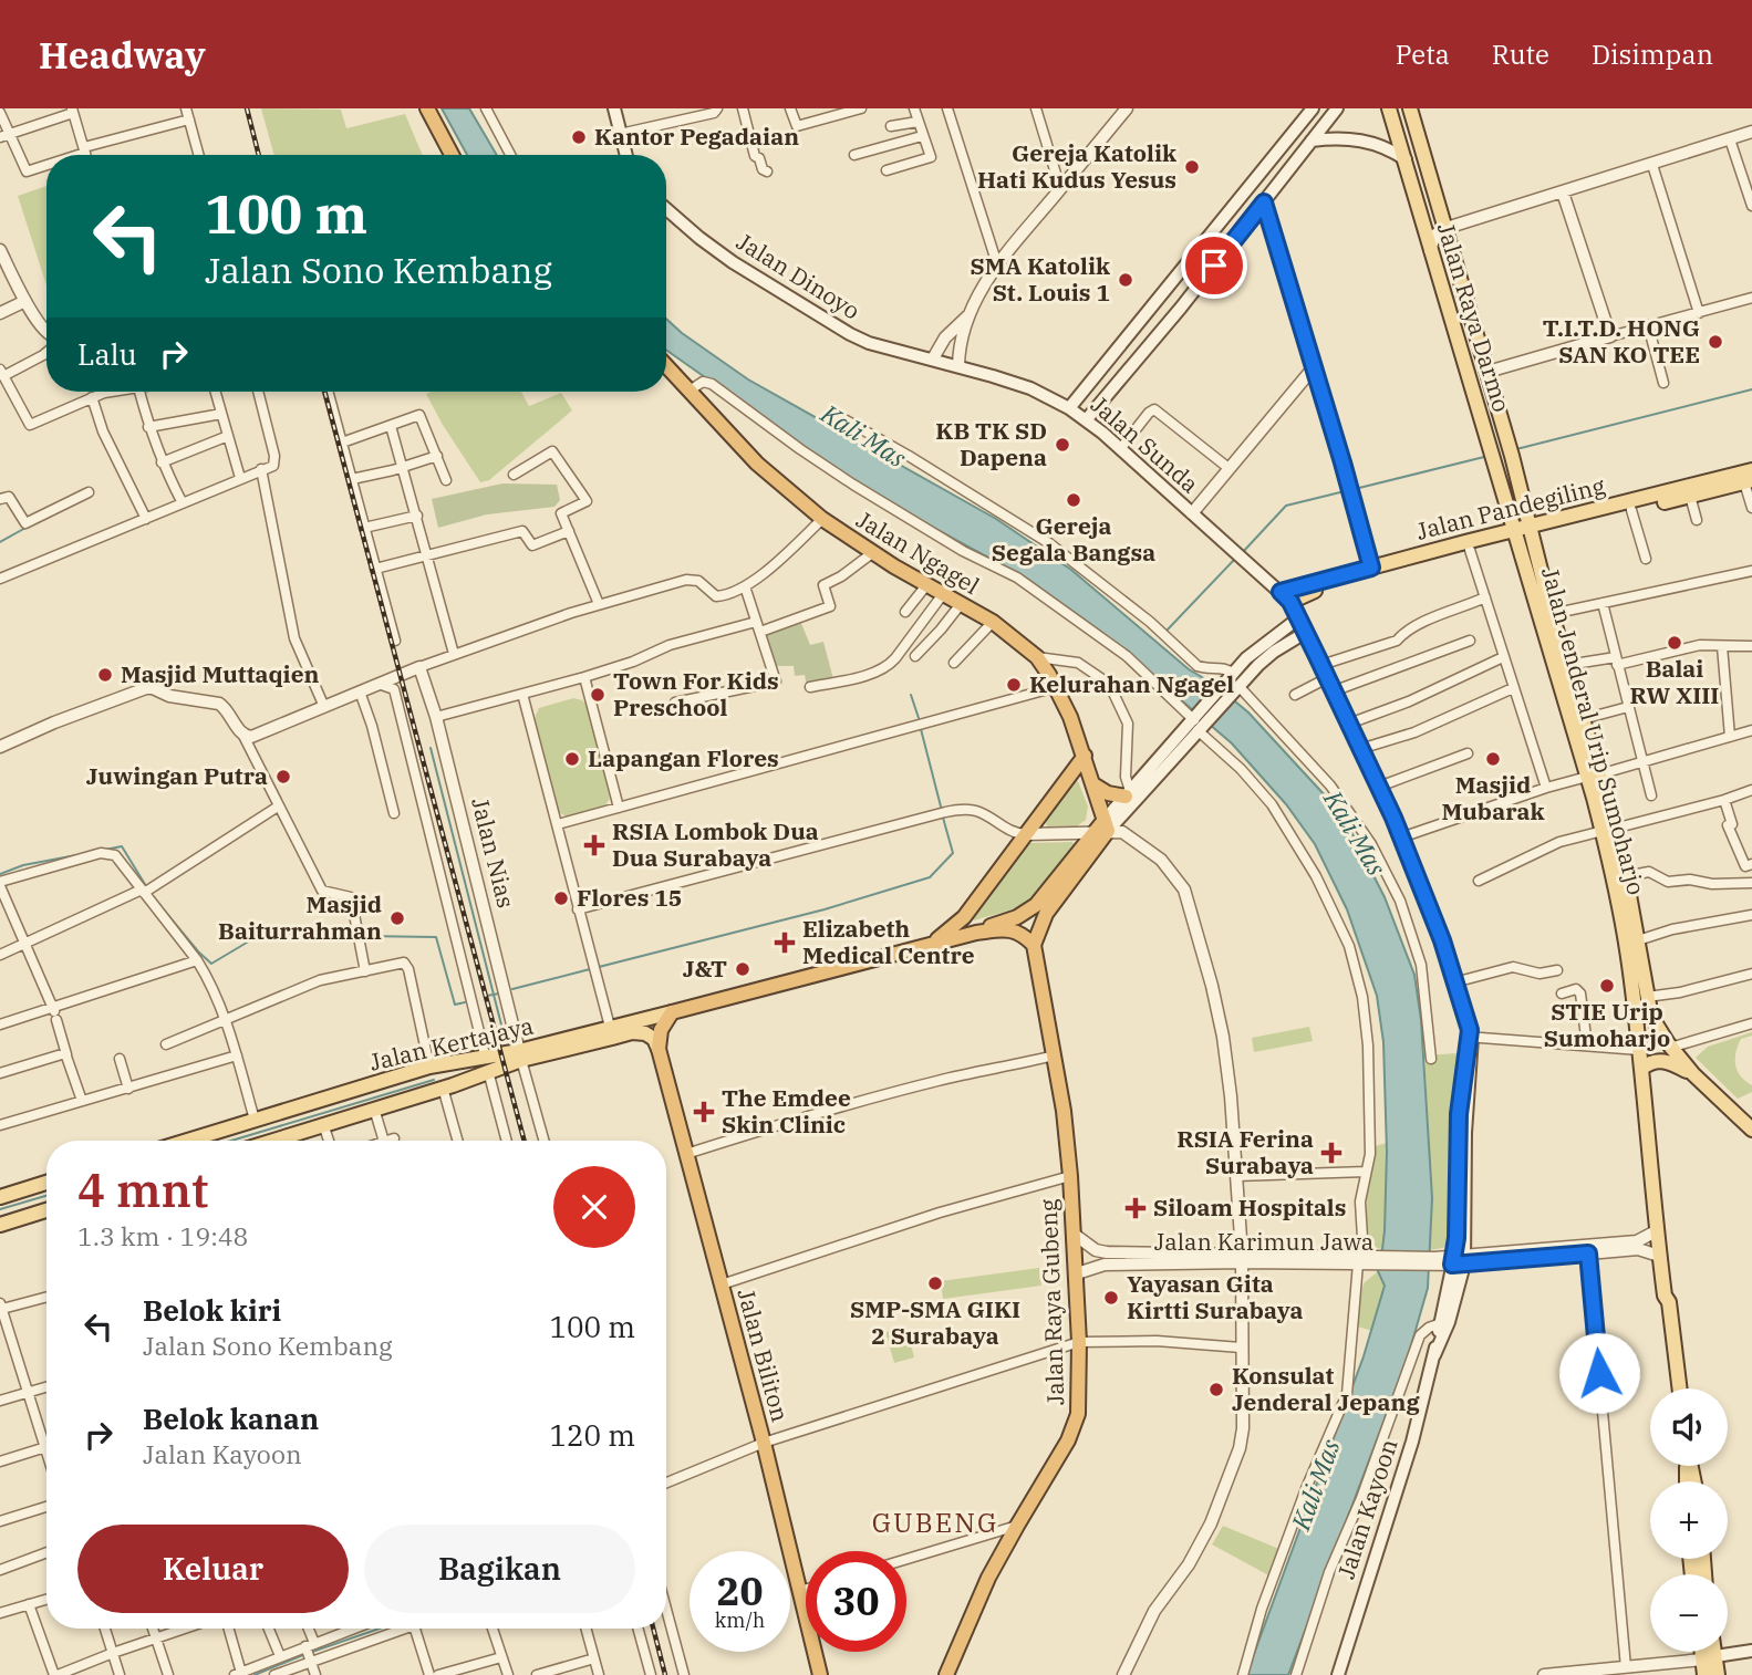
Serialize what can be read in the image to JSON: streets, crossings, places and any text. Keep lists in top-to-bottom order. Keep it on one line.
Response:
{"streets":{"highway":["Jalan Ngagel","Jalan Raya Gubeng","Jalan Biliton"],"main road":["Jalan Dinoyo","Jalan Raya Darmo","Jalan Sunda","Jalan Pandegiling","Jalan Jenderal Urip Sumoharjo","Jalan Kertajaya","Jalan Kayoon"],"street":["Jalan Nias","Jalan Karimun Jawa"]},"crossings":[["Jalan Dinoyo","Jalan Sunda"],["Jalan Raya Darmo","Jalan Pandegiling"],["Jalan Raya Darmo","Jalan Jenderal Urip Sumoharjo"],["Jalan Sunda","Jalan Pandegiling"],["Jalan Pandegiling","Jalan Jenderal Urip Sumoharjo"],["Jalan Nias","Jalan Kertajaya"],["Jalan Kertajaya","Jalan Biliton"],["Jalan Karimun Jawa","Jalan Raya Gubeng"],["Jalan Karimun Jawa","Jalan Kayoon"]],"districts":["GUBENG"],"water":["Kali Mas"],"places":{"other":["Kantor Pegadaian","Gereja Katolik Hati Kudus Yesus","SMA Katolik St. Louis 1","T.I.T.D. HONG SAN KO TEE","KB TK SD Dapena","Gereja Segala Bangsa","Balai RW XIII","Masjid Muttaqien","Kelurahan Ngagel","Town For Kids Preschool","Lapangan Flores","Masjid Mubarak","Juwingan Putra","Flores 15","Masjid Baiturrahman","J&T","STIE Urip Sumoharjo","SMP-SMA GIKI 2 Surabaya","Yayasan Gita Kirtti Surabaya","Konsulat Jenderal Jepang"],"health":["RSIA Lombok Dua Dua Surabaya","Elizabeth Medical Centre","The Emdee Skin Clinic","RSIA Ferina Surabaya","Siloam Hospitals"]},"page":{"header":"Headway","nav":["Peta","Rute","Disimpan"],"turn":["100 m","Jalan Sono Kembang"],"then":"Lalu","heading":["4 mnt","1.3 km · 19:48"],"list":[{"name":"Belok kiri","note":"Jalan Sono Kembang","value":"100 m"},{"name":"Belok kanan","note":"Jalan Kayoon","value":"120 m"}],"map_buttons":["+","−"],"buttons":["Keluar","Bagikan"],"speed":"20 km/h","limit":"30"}}
